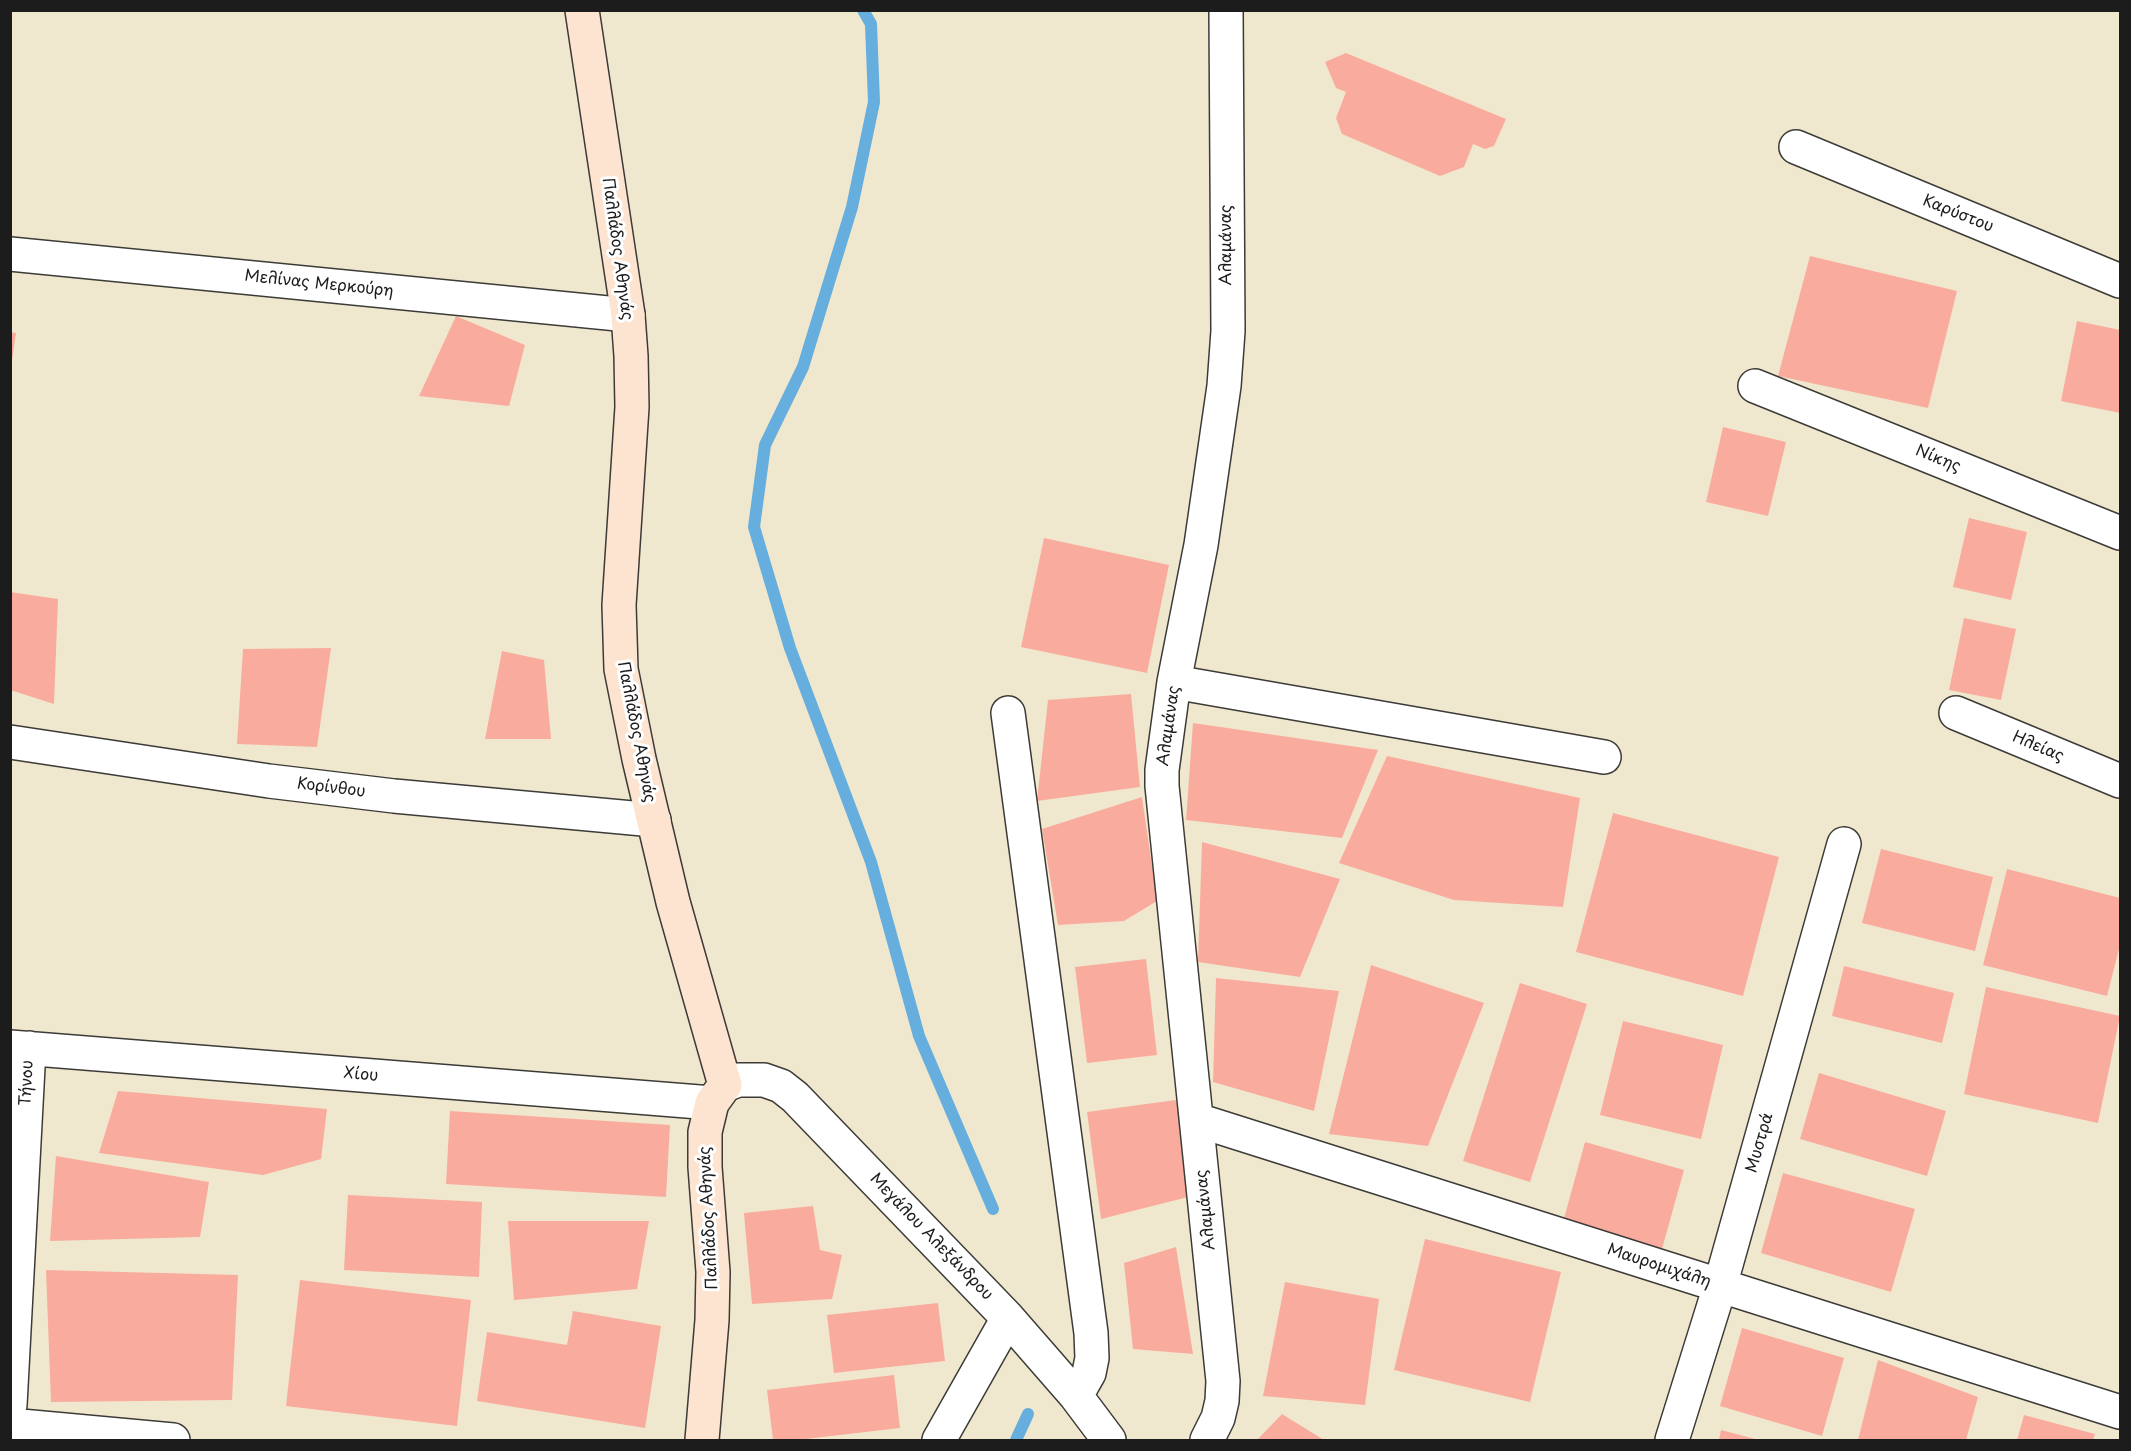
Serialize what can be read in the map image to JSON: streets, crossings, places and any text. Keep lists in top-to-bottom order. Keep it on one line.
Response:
{"streets":{"street":["Καρύστου","Αλαμάνας","Παλλάδος Αθηνάς","Μελίνας Μερκούρη","Νίκης","Ηλείας","Κορίνθου","Χίου","Τήνου","Μυστρά","Μεγάλου Αλεξάνδρου","Μαυρομιχάλη"]},"crossings":[["Αλαμάνας","Μαυρομιχάλη"],["Παλλάδος Αθηνάς","Μελίνας Μερκούρη"],["Παλλάδος Αθηνάς","Κορίνθου"],["Παλλάδος Αθηνάς","Χίου"],["Παλλάδος Αθηνάς","Μεγάλου Αλεξάνδρου"],["Χίου","Τήνου"],["Χίου","Μεγάλου Αλεξάνδρου"],["Μυστρά","Μαυρομιχάλη"]]}
